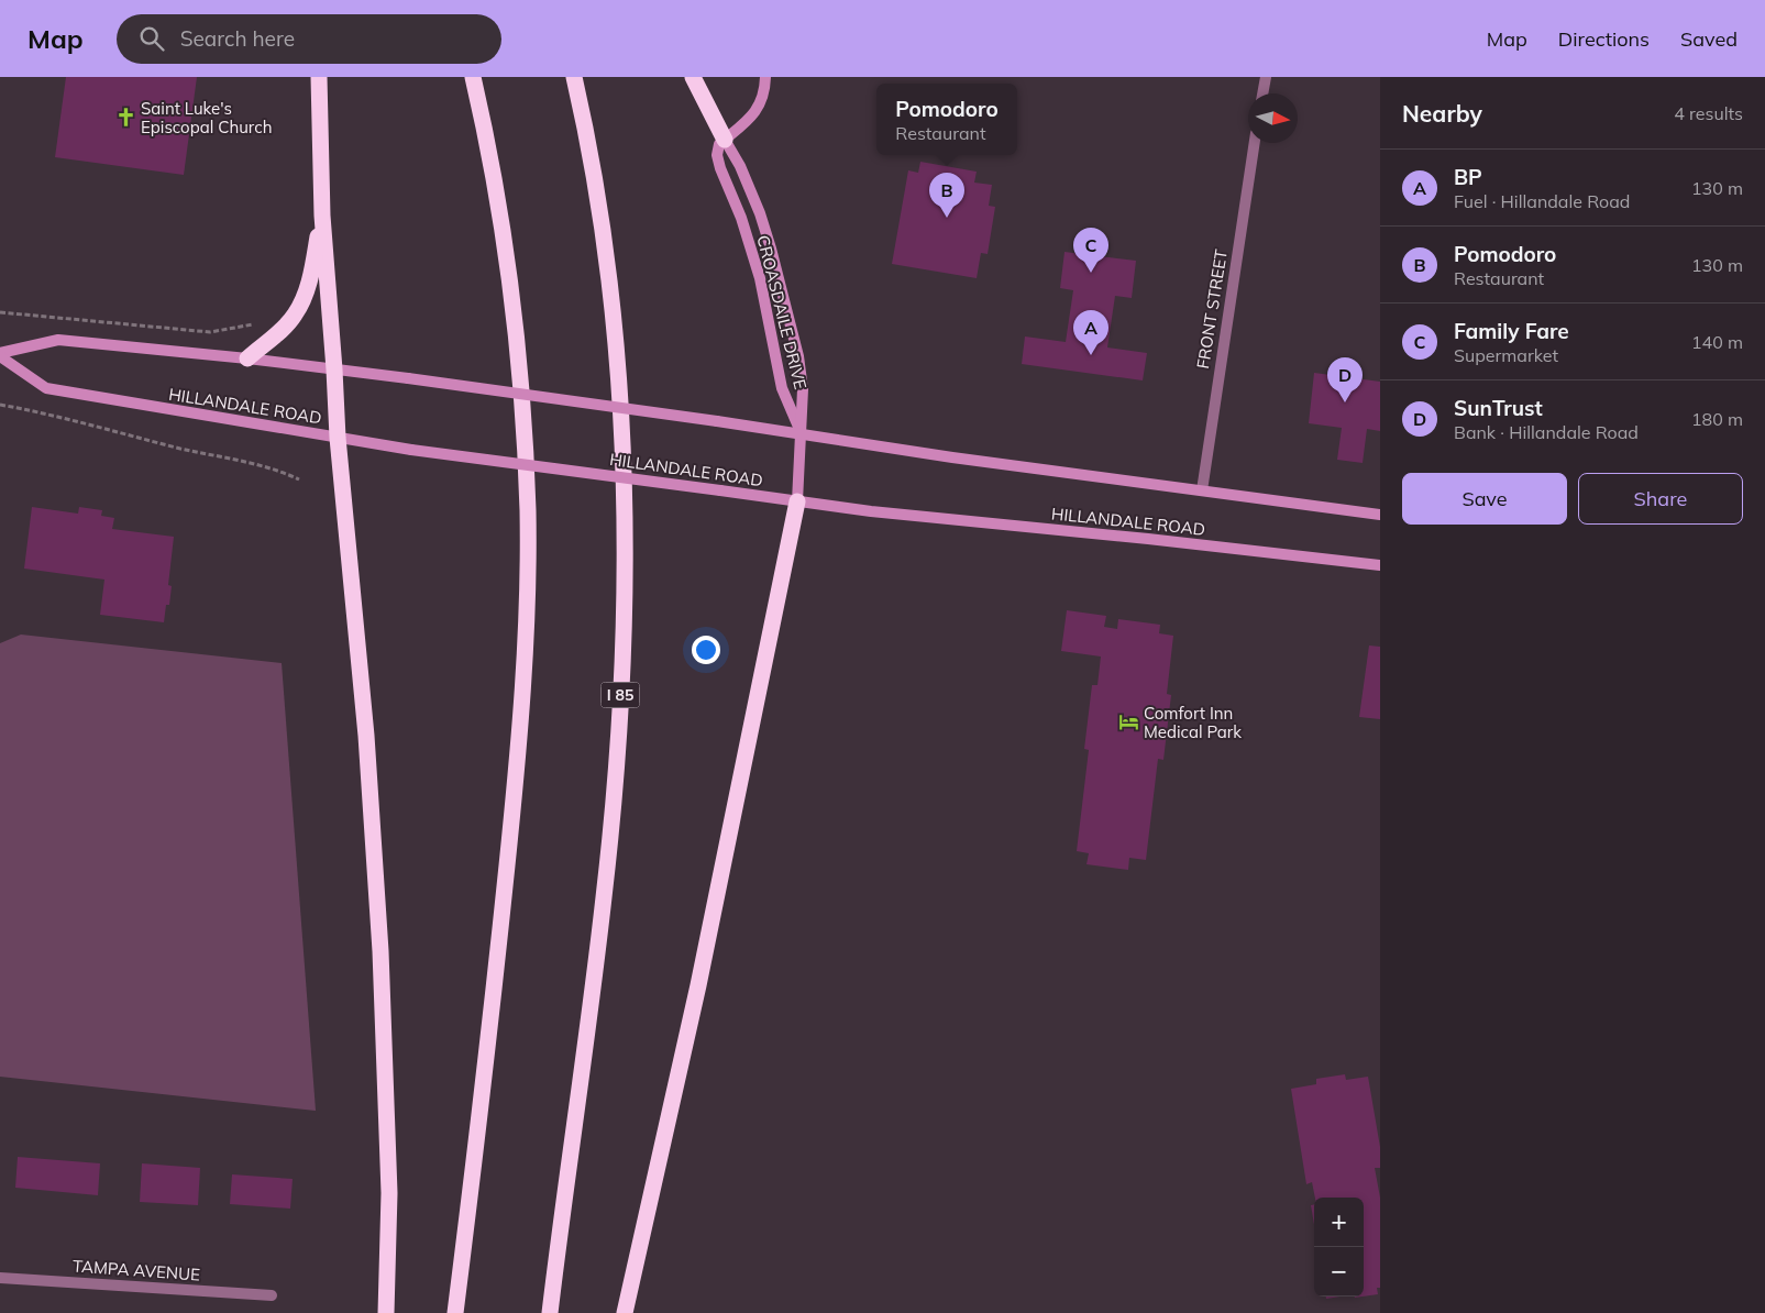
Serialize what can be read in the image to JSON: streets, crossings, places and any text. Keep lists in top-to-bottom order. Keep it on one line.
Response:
{"streets":{"highway":["I 85"],"main road":["CROASDAILE DRIVE","HILLANDALE ROAD"],"street":["FRONT STREET","TAMPA AVENUE"]},"crossings":[["FRONT STREET","HILLANDALE ROAD"],["CROASDAILE DRIVE","HILLANDALE ROAD"]],"places":{"church":["Saint Luke's Episcopal Church"],"hotel":["Comfort Inn Medical Park"]},"north":"right","page":{"header":"Map","search":"Search here","nav":["Map","Directions","Saved"],"heading":["Nearby","4 results"],"popup":["Pomodoro","Restaurant"],"list":[{"mark":"A","name":"BP","note":"Fuel · Hillandale Road","value":"130 m"},{"mark":"B","name":"Pomodoro","note":"Restaurant","value":"130 m"},{"mark":"C","name":"Family Fare","note":"Supermarket","value":"140 m"},{"mark":"D","name":"SunTrust","note":"Bank · Hillandale Road","value":"180 m"}],"pins":["B","C","A","D"],"buttons":["Save","Share"],"map_buttons":["+","−"]}}
